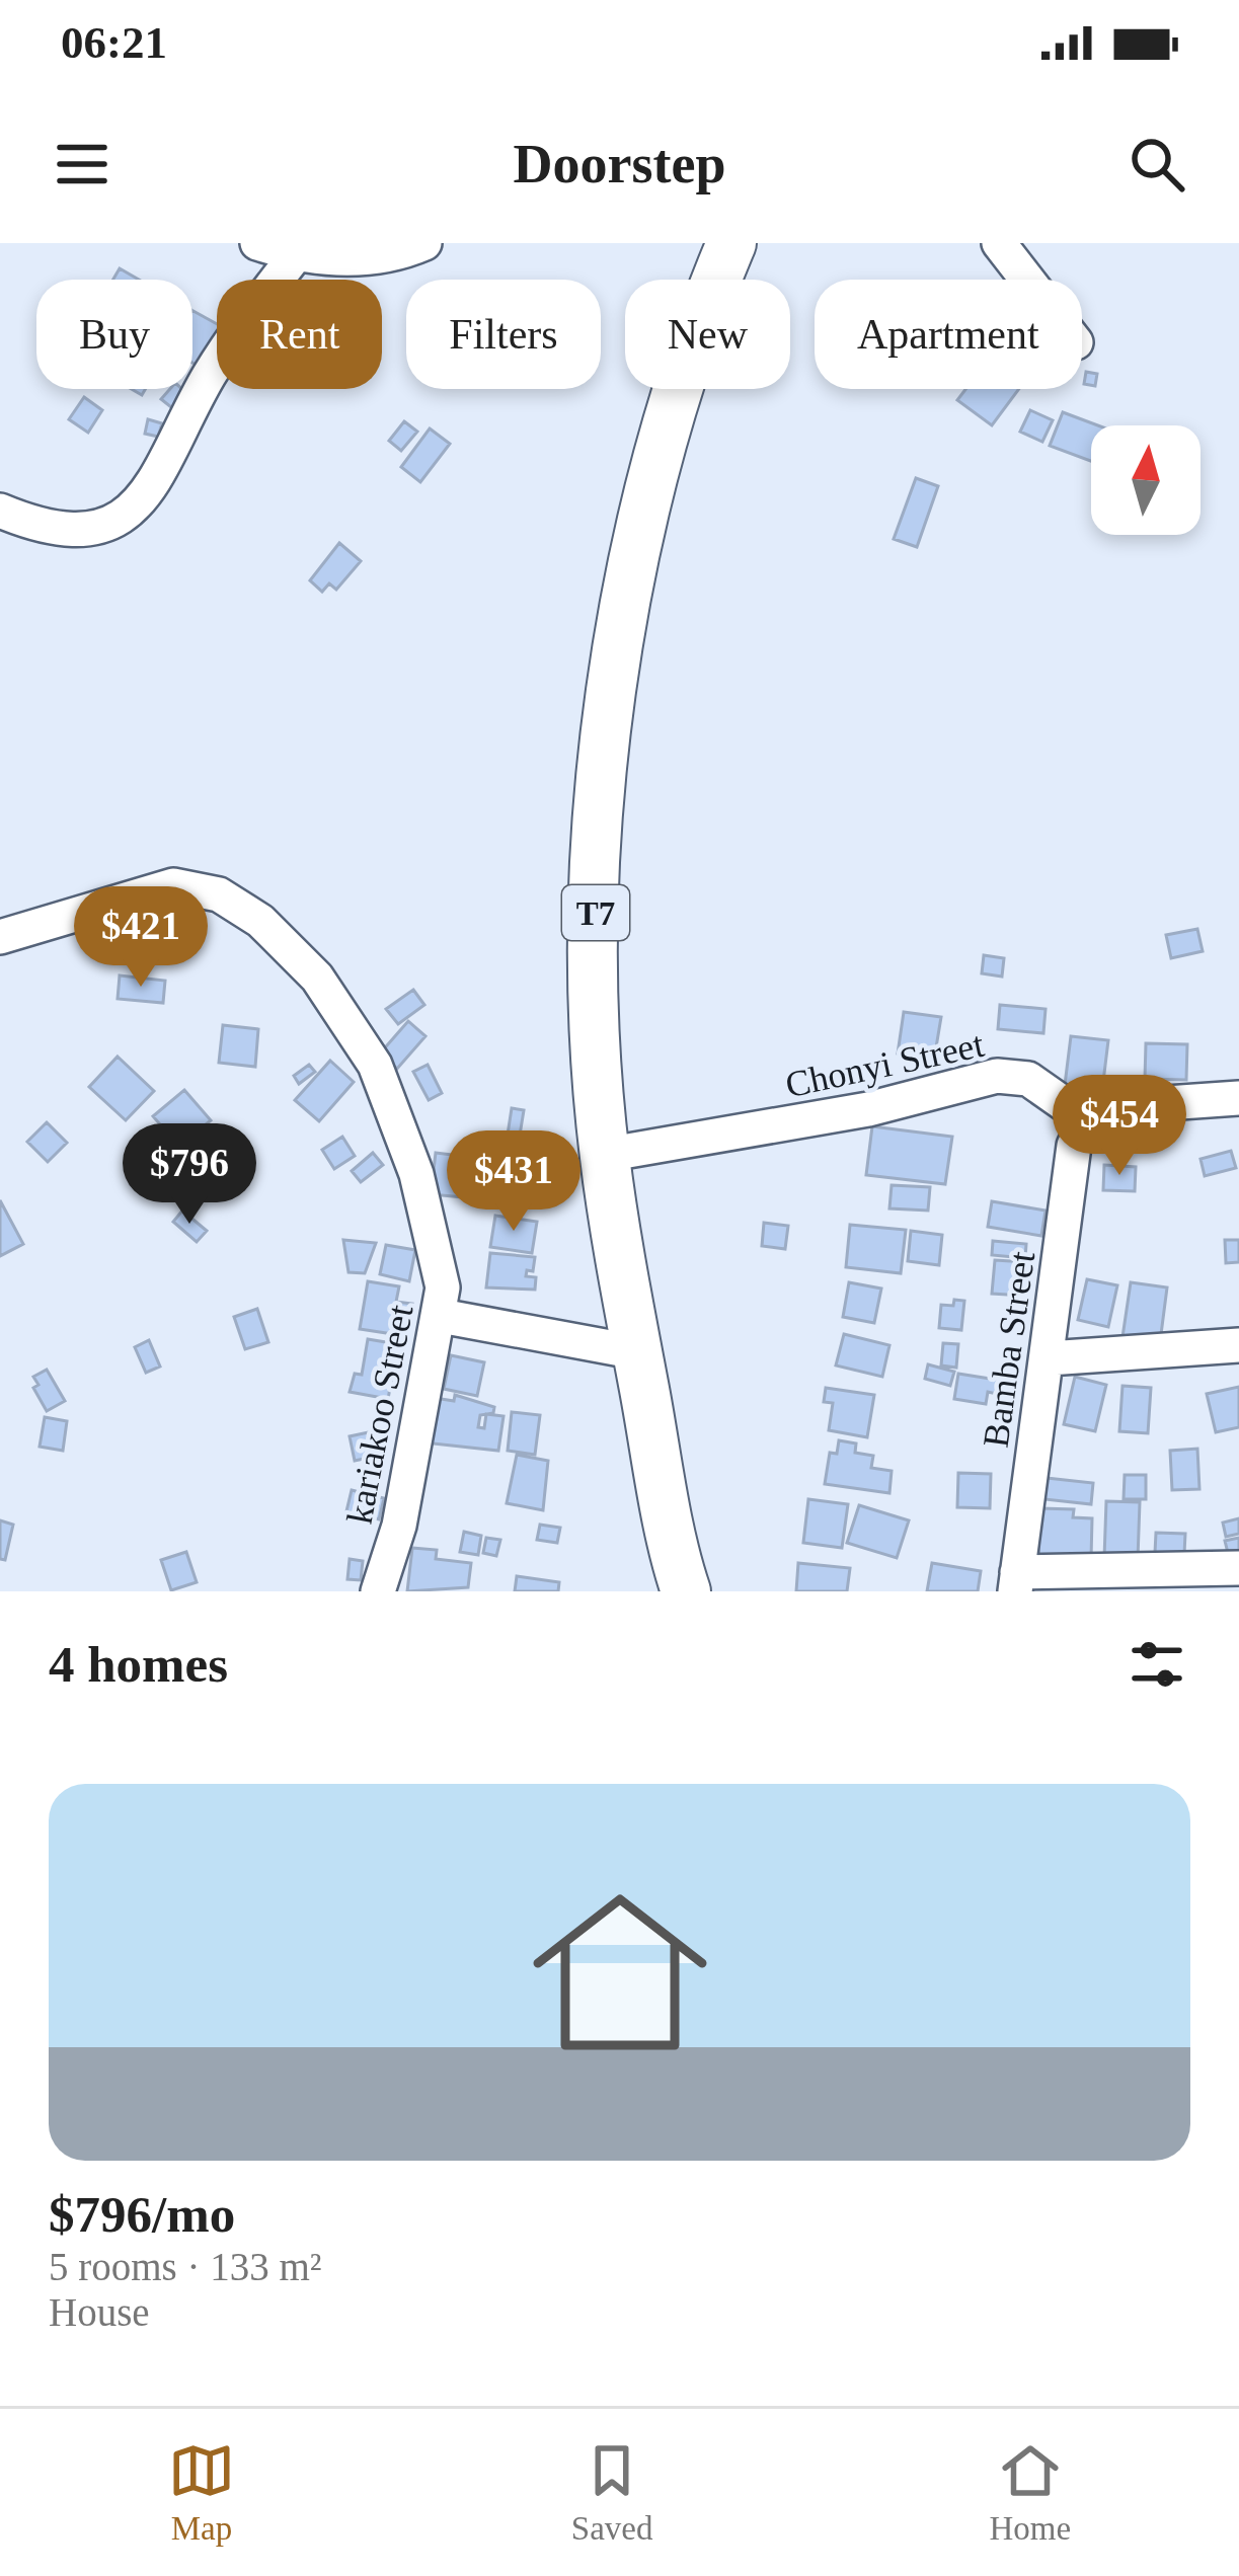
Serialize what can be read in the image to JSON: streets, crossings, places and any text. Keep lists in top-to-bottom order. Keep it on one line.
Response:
{"streets":{"highway":["T7"],"street":["Chonyi Street","Bamba Street","kariakoo Street"]},"crossings":[["T7","Chonyi Street"],["T7","kariakoo Street"],["Chonyi Street","Bamba Street"]],"north":"top","page":{"status":"06:21","header":"Doorstep","chip":["Buy","Rent","Filters","New","Apartment"],"price":["$421","$454","$796","$431"],"heading":"4 homes","list":[{"name":"$796/mo","note":"5 rooms · 133 m² · House"}],"tabs":["Map","Saved","Home"]}}
